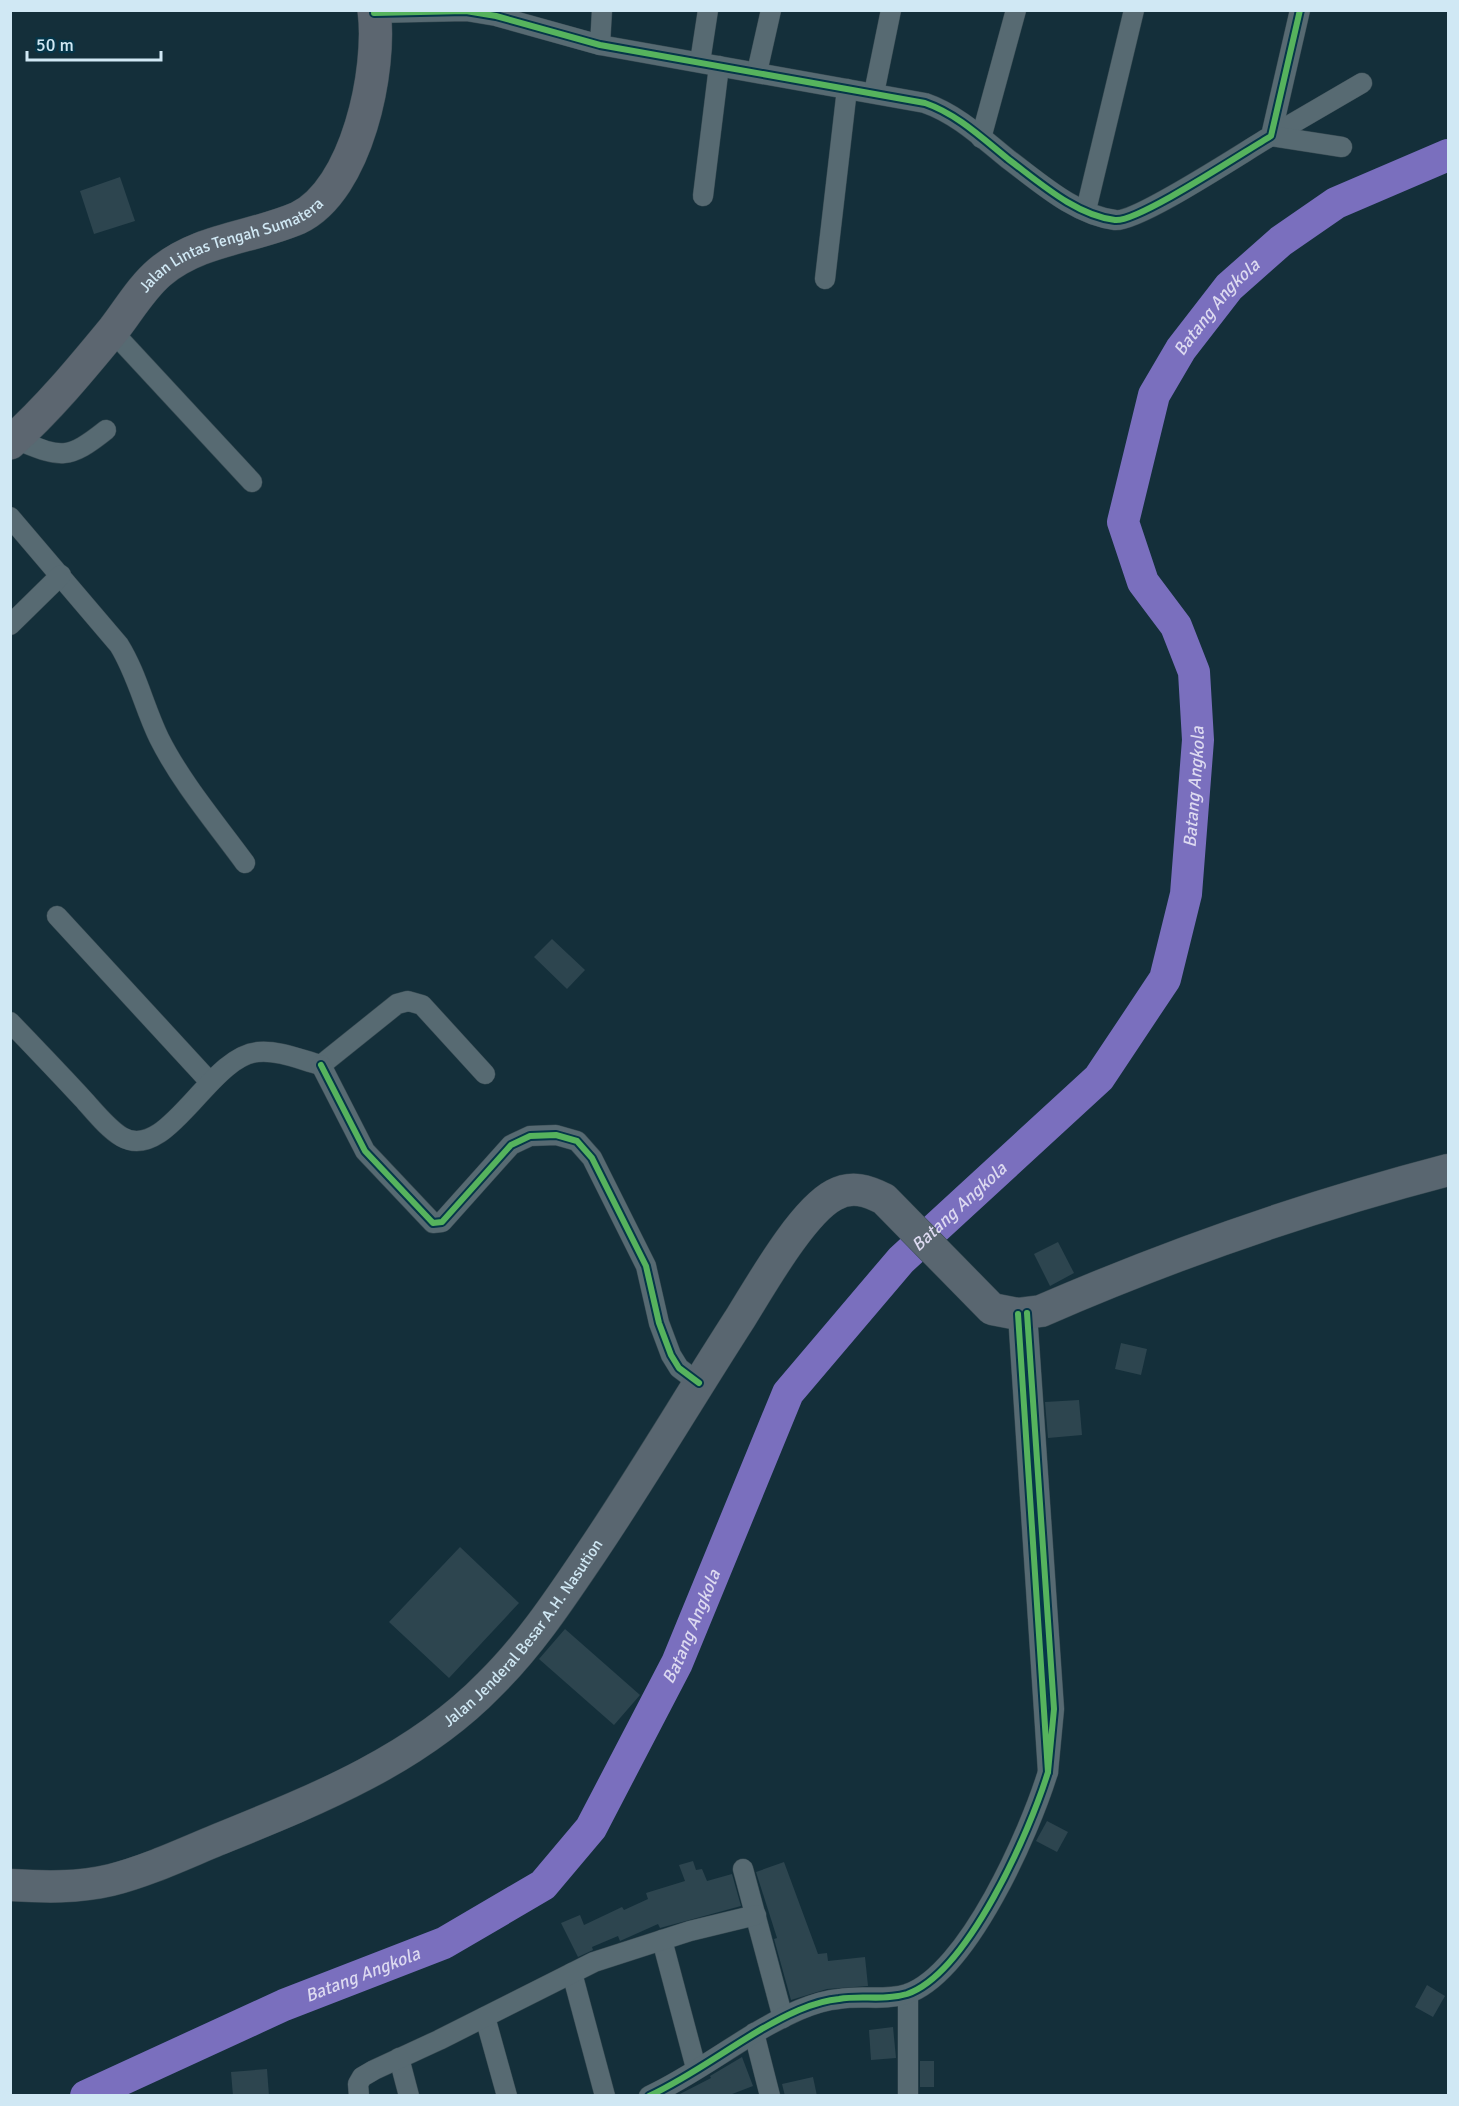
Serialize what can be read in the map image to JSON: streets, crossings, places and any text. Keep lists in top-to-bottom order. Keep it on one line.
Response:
{"streets":{"highway":["Jalan Lintas Tengah Sumatera"],"main road":["Jalan Jenderal Besar A.H. Nasution"]},"water":["Batang Angkola"],"scale_bar":"50 m"}
